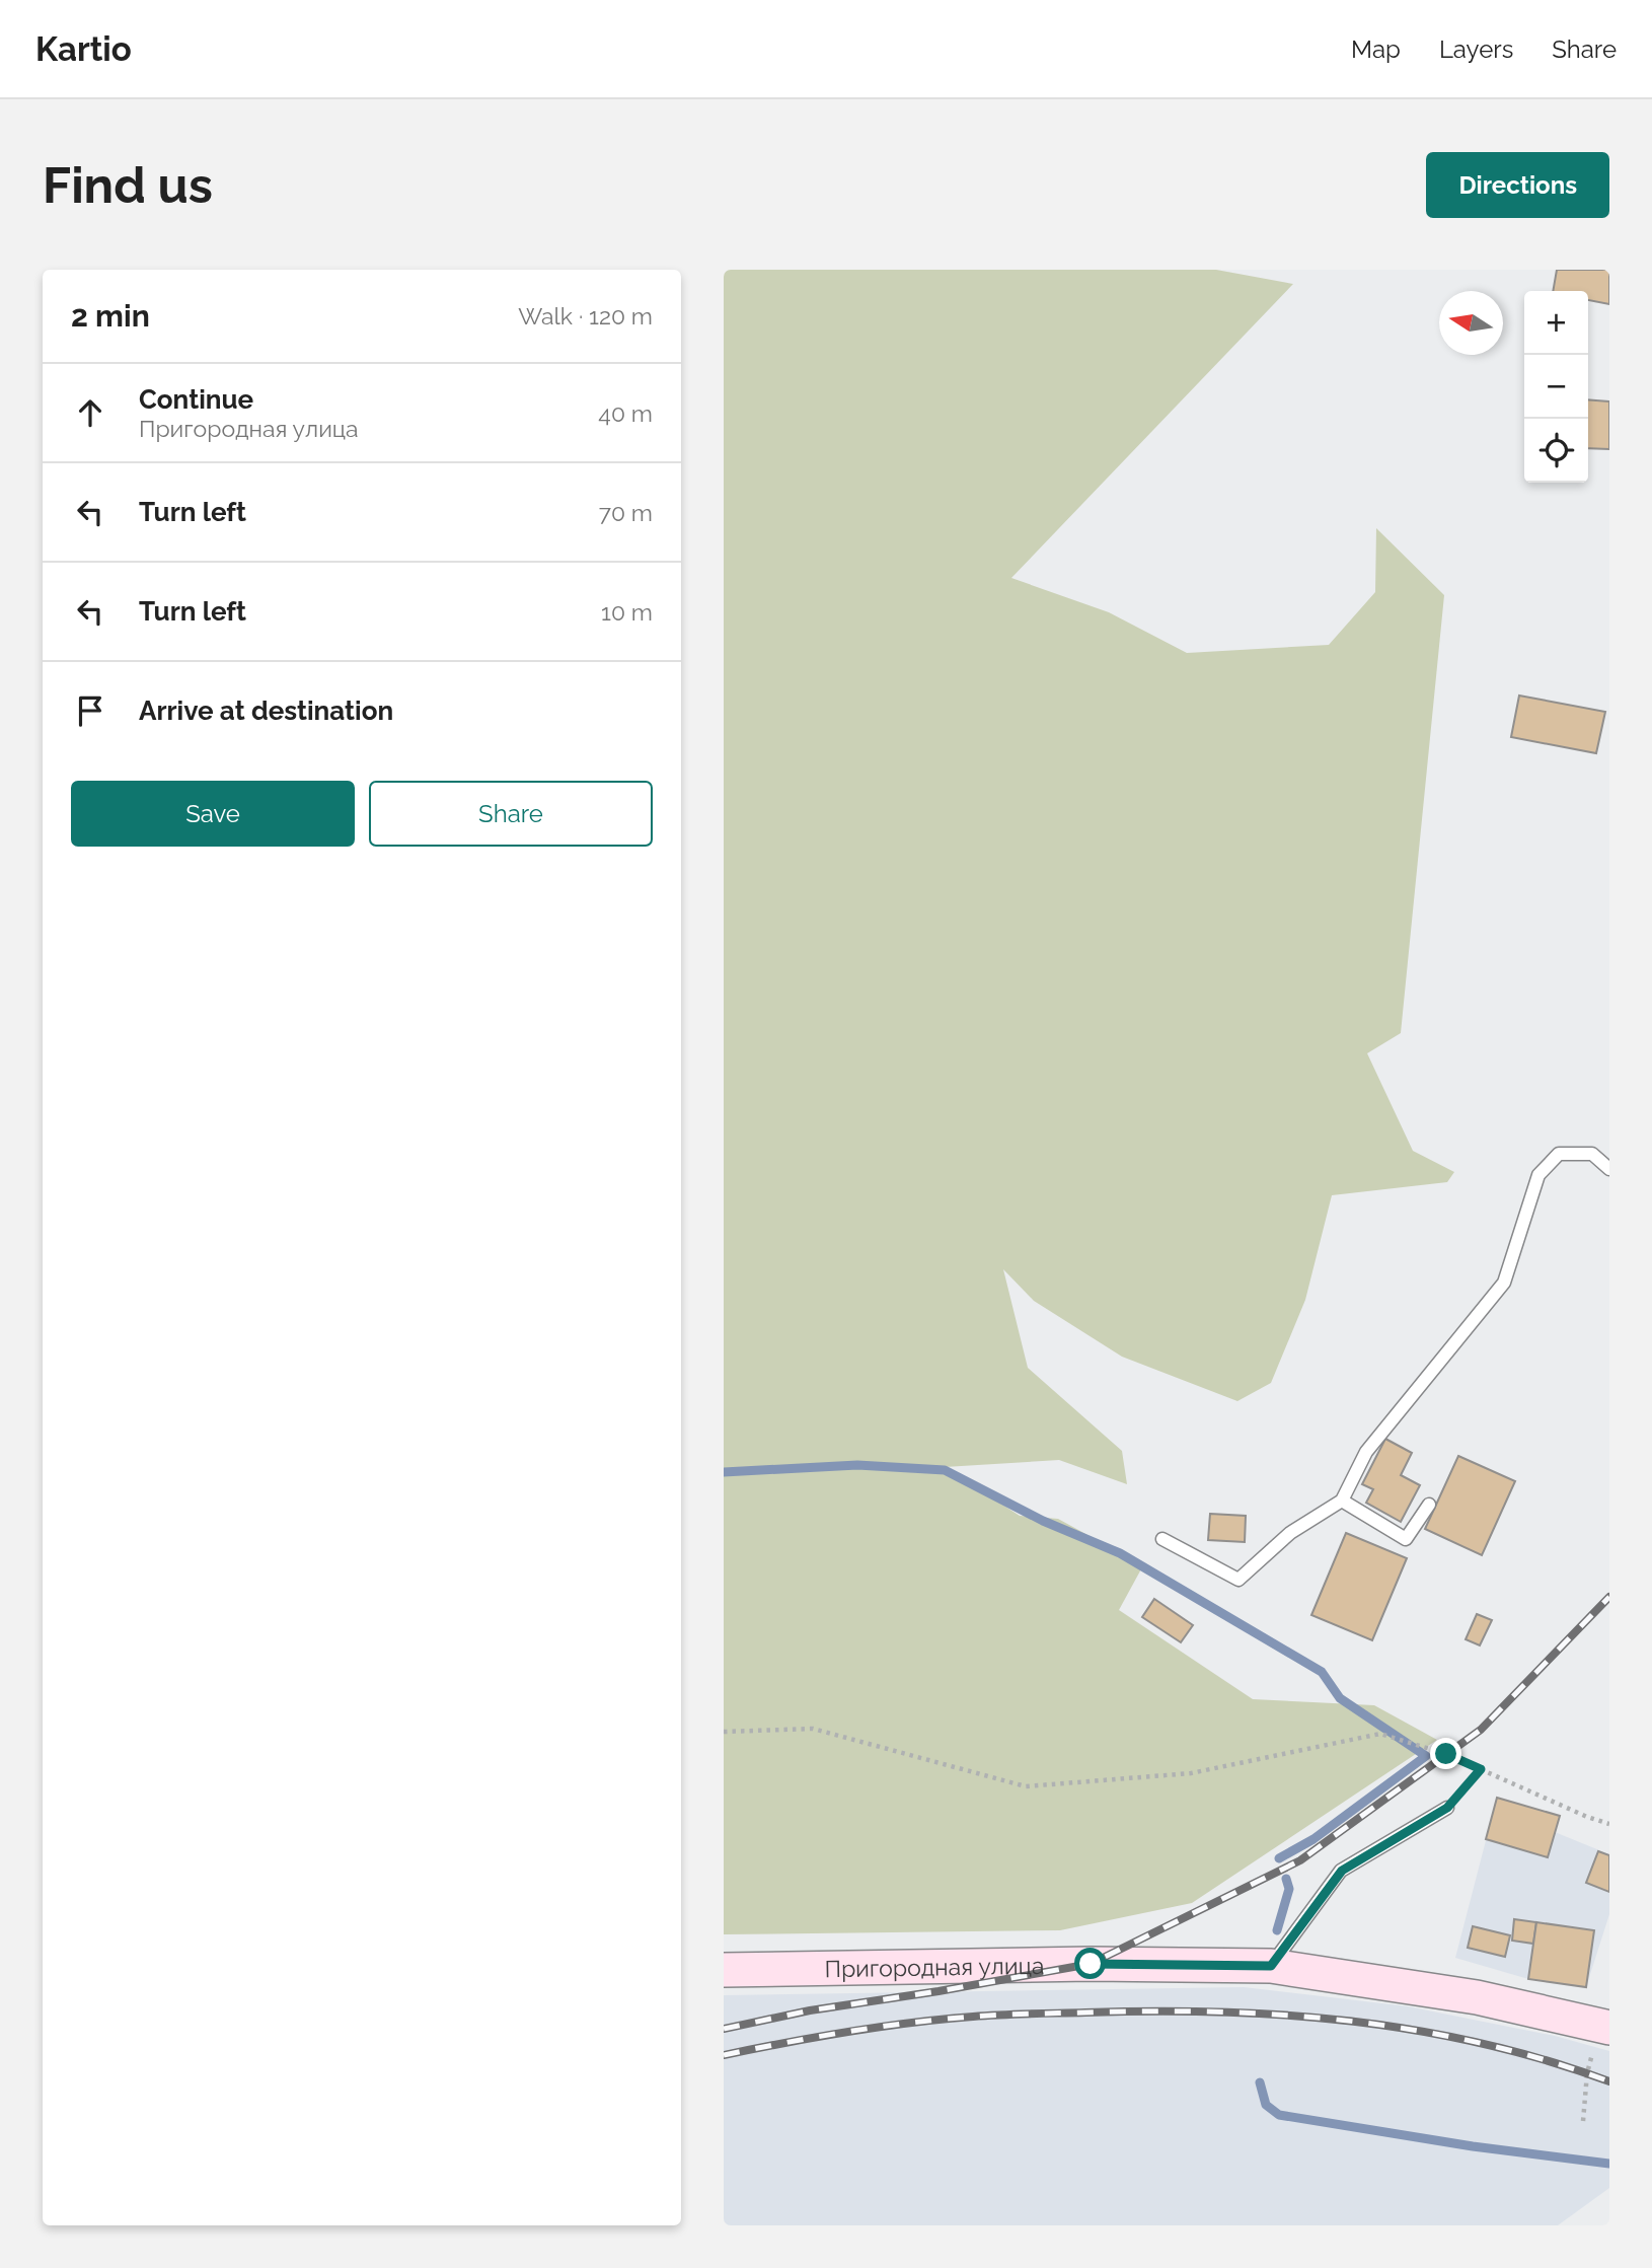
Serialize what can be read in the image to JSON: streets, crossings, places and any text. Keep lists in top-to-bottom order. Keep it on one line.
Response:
{"streets":{"main road":["Пригородная улица"]},"north":"left","page":{"header":"Kartio","nav":["Map","Layers","Share"],"buttons":["Directions",["Save","Share"]],"title":"Find us","heading":["2 min","Walk · 120 m"],"map_buttons":["+","−"],"list":[["Continue","Пригородная улица","40 m"],["Turn left","70 m"],["Turn left","10 m"],"Arrive at destination"]}}
